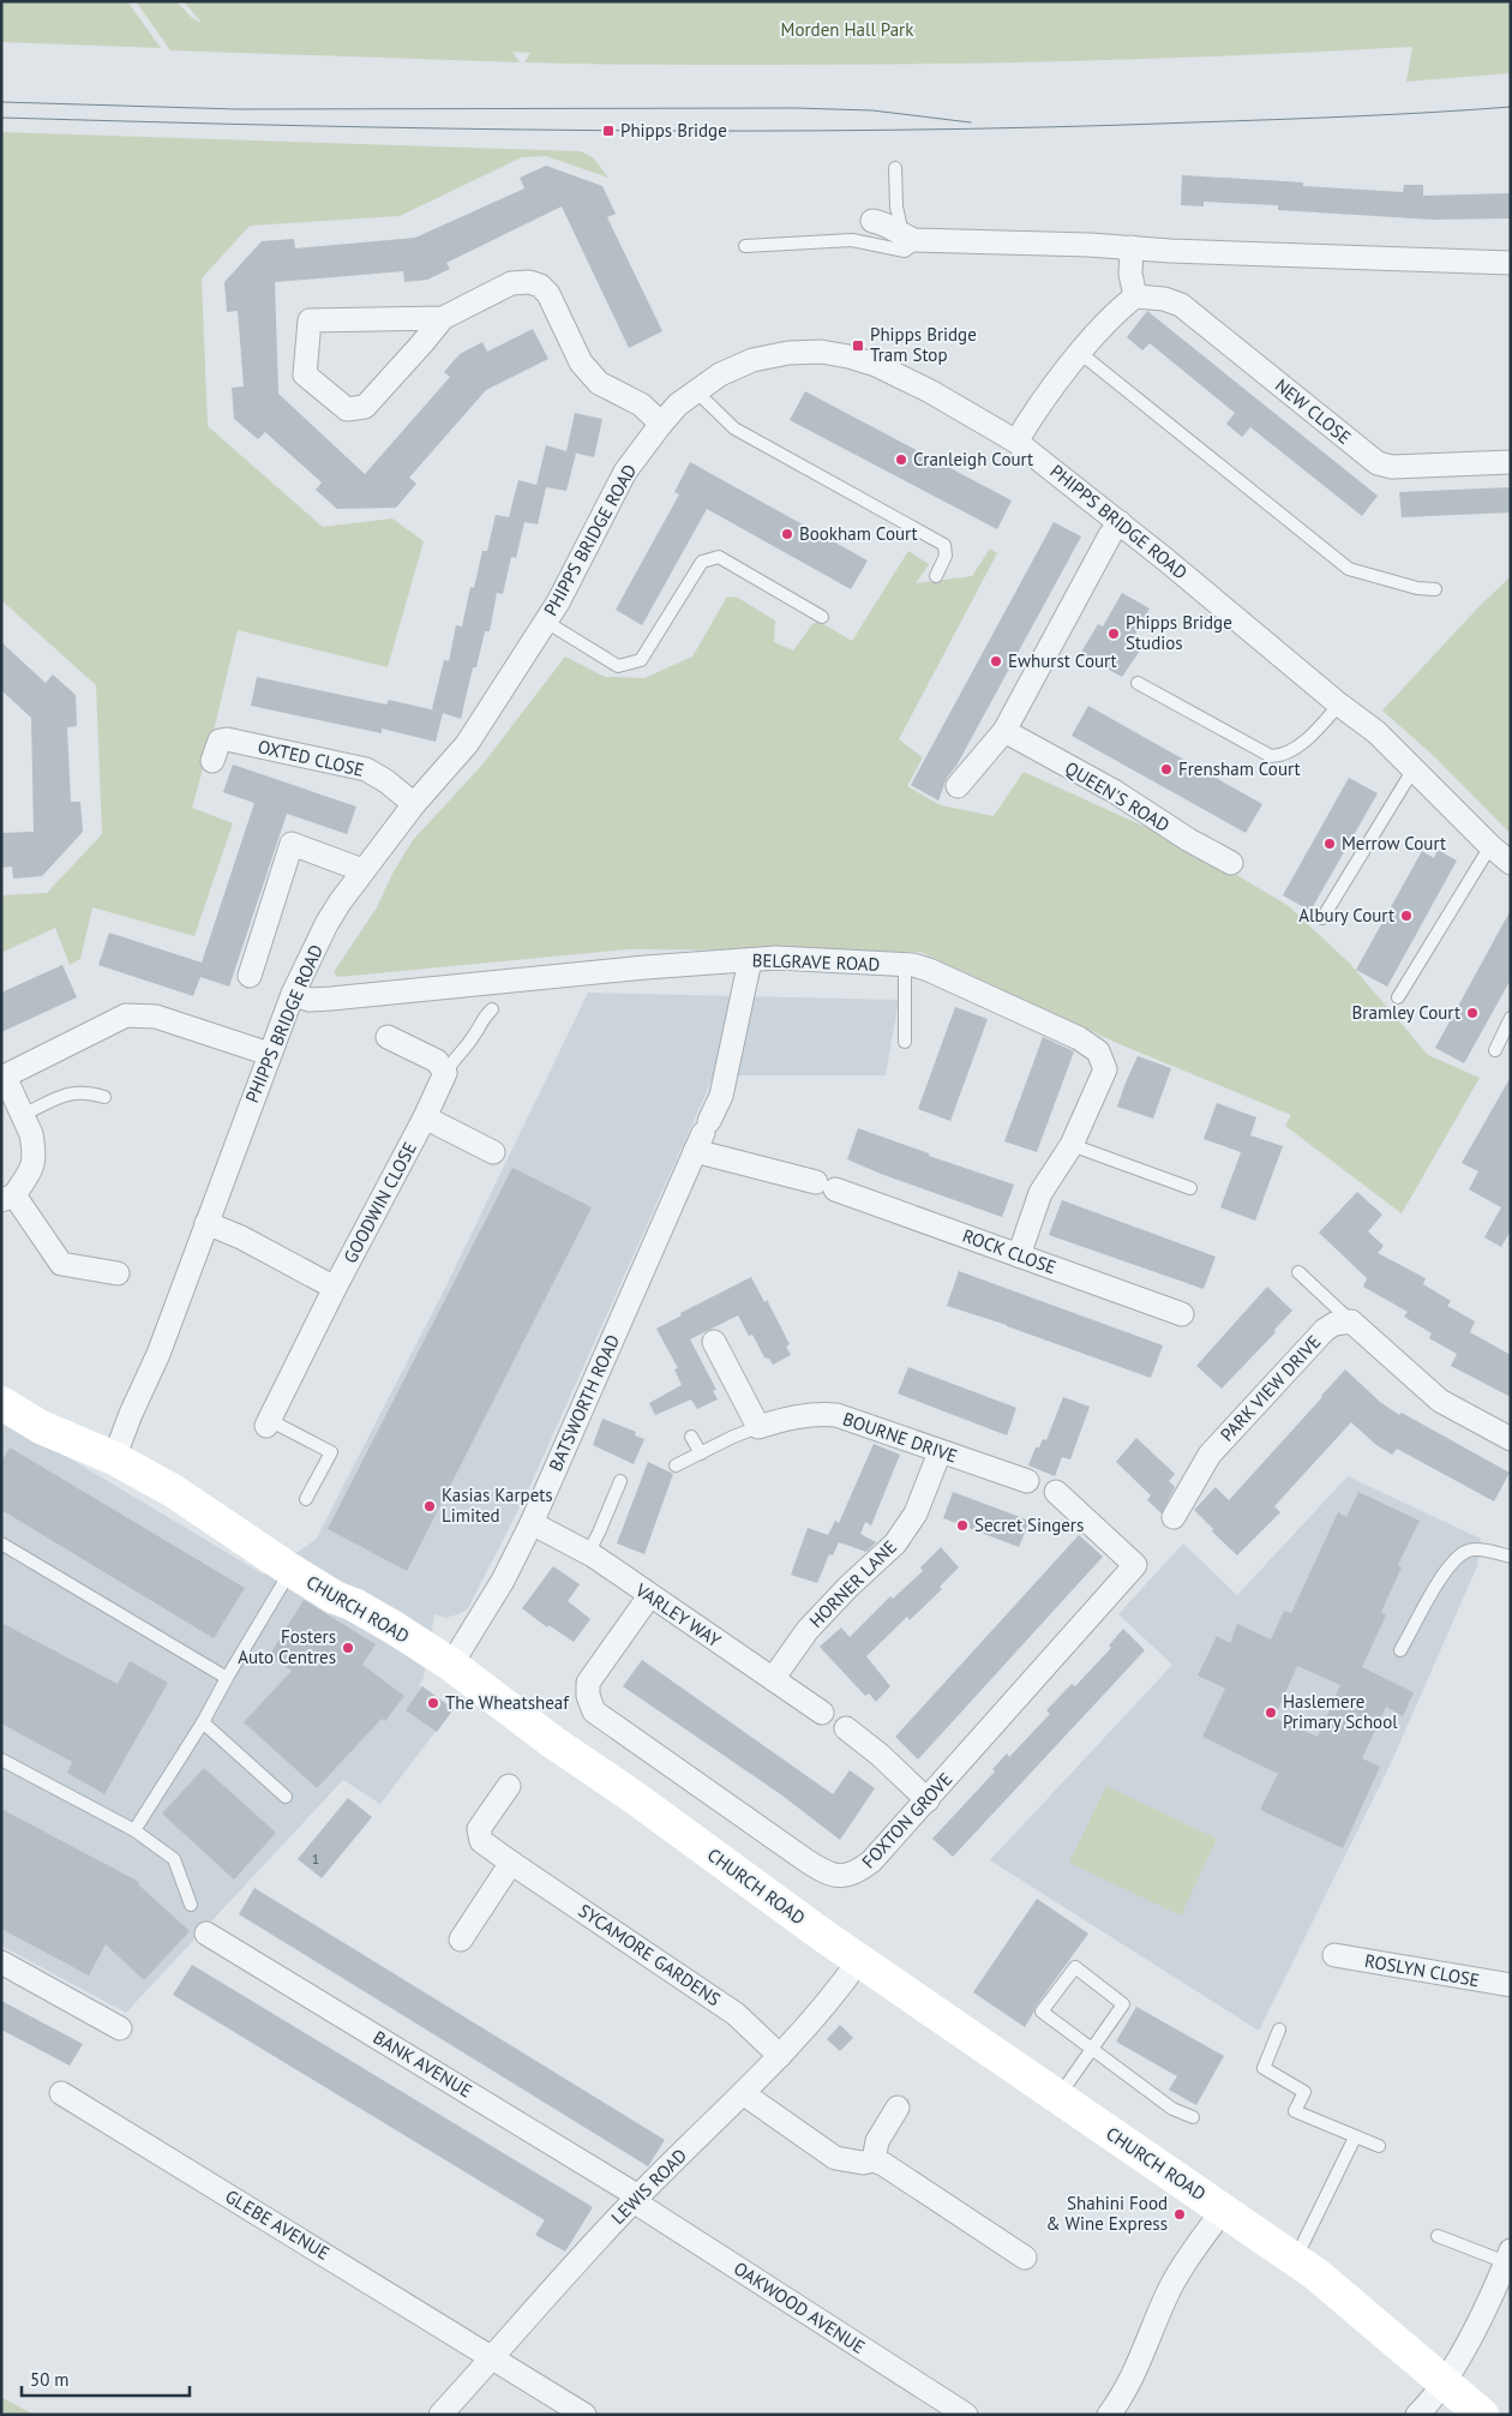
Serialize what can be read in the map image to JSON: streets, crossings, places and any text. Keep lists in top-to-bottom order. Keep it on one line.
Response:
{"streets":{"street":["NEW CLOSE","PHIPPS BRIDGE ROAD","OXTED CLOSE","QUEEN'S ROAD","BELGRAVE ROAD","GOODWIN CLOSE","ROCK CLOSE","PARK VIEW DRIVE","BATSWORTH ROAD","BOURNE DRIVE","HORNER LANE","CHURCH ROAD","VARLEY WAY","FOXTON GROVE","SYCAMORE GARDENS","ROSLYN CLOSE","BANK AVENUE","LEWIS ROAD","GLEBE AVENUE","OAKWOOD AVENUE"]},"crossings":[["PHIPPS BRIDGE ROAD","OXTED CLOSE"],["PHIPPS BRIDGE ROAD","BELGRAVE ROAD"],["PHIPPS BRIDGE ROAD","CHURCH ROAD"],["BELGRAVE ROAD","ROCK CLOSE"],["BELGRAVE ROAD","BATSWORTH ROAD"],["ROCK CLOSE","BATSWORTH ROAD"],["BATSWORTH ROAD","CHURCH ROAD"],["BATSWORTH ROAD","VARLEY WAY"],["BOURNE DRIVE","HORNER LANE"],["HORNER LANE","VARLEY WAY"],["CHURCH ROAD","LEWIS ROAD"],["VARLEY WAY","FOXTON GROVE"],["SYCAMORE GARDENS","LEWIS ROAD"],["BANK AVENUE","LEWIS ROAD"],["BANK AVENUE","OAKWOOD AVENUE"],["LEWIS ROAD","GLEBE AVENUE"],["LEWIS ROAD","OAKWOOD AVENUE"]],"parks":["Morden Hall Park"],"places":{"transit":["Phipps Bridge","Phipps Bridge Tram Stop"],"other":["Cranleigh Court","Bookham Court","Phipps Bridge Studios","Ewhurst Court","Frensham Court","Merrow Court","Albury Court","Bramley Court","Kasias Karpets Limited","Secret Singers","Fosters Auto Centres","The Wheatsheaf","Haslemere Primary School","Shahini Food & Wine Express"]},"house_numbers":["1"],"scale_bar":"50 m"}
